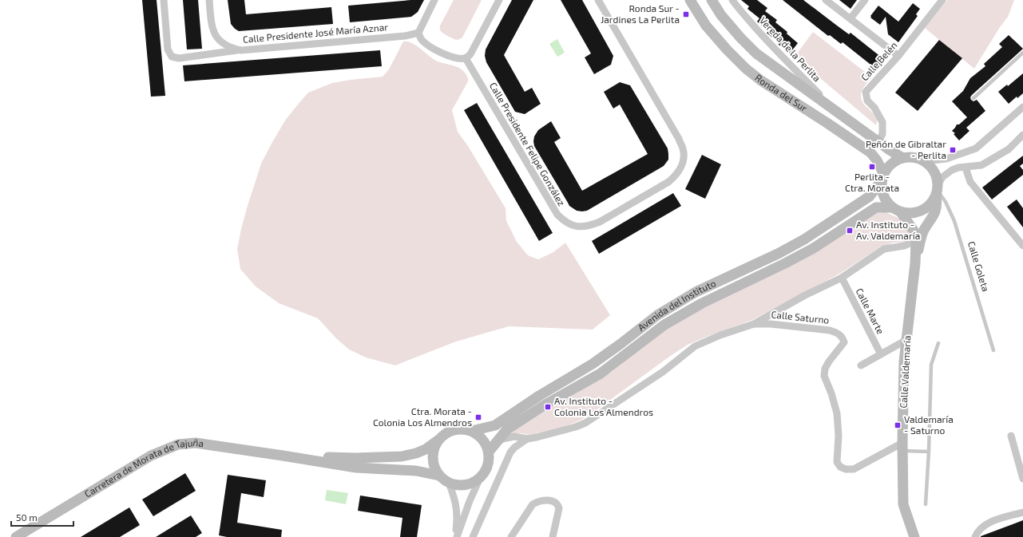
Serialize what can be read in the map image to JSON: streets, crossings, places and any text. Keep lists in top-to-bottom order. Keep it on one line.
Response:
{"streets":{"main road":["Ronda del Sur","Avenida del Instituto","Calle Valdemaría","Carretera de Morata de Tajuña"],"street":["Calle Presidente José María Aznar","Vereda de la Perlita","Calle Belén","Calle Presidente Felipe González","Calle Marte","Calle Saturno"],"lane":["Calle Goleta"]},"crossings":[["Vereda de la Perlita","Ronda del Sur"],["Calle Belén","Ronda del Sur"],["Ronda del Sur","Calle Goleta"],["Ronda del Sur","Avenida del Instituto"],["Ronda del Sur","Calle Valdemaría"],["Calle Goleta","Avenida del Instituto"],["Calle Goleta","Calle Valdemaría"],["Avenida del Instituto","Calle Valdemaría"],["Avenida del Instituto","Carretera de Morata de Tajuña"],["Calle Saturno","Calle Valdemaría"]],"places":{"transit":["Ronda Sur - Jardines La Perlita","Peñón de Gibraltar - Perlita","Perlita - Ctra. Morata","Av. Instituto - Av. Valdemaría","Av. Instituto - Colonia Los Almendros","Ctra. Morata - Colonia Los Almendros","Valdemaría - Saturno"]},"scale_bar":"50 m"}
